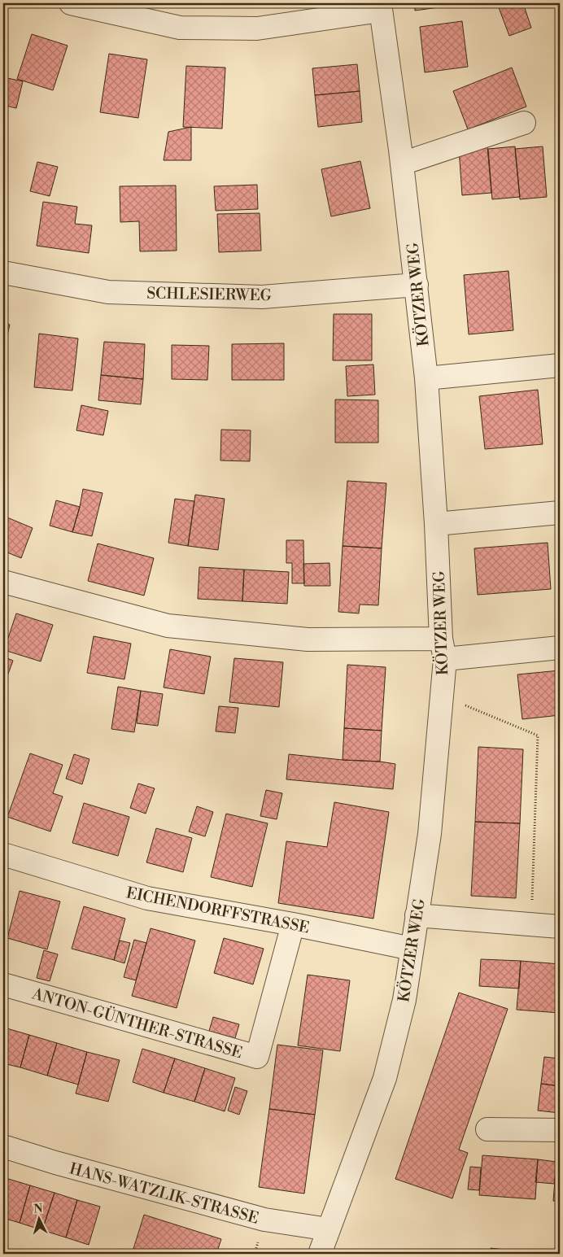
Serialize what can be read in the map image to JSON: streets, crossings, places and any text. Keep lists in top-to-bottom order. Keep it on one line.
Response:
{"streets":{"street":["SCHLESIERWEG","KÖTZER WEG","EICHENDORFFSTRASSE","ANTON-GÜNTHER-STRASSE","HANS-WATZLIK-STRASSE"]},"crossings":[["SCHLESIERWEG","KÖTZER WEG"],["KÖTZER WEG","EICHENDORFFSTRASSE"],["KÖTZER WEG","HANS-WATZLIK-STRASSE"],["EICHENDORFFSTRASSE","ANTON-GÜNTHER-STRASSE"]],"north":"top"}
